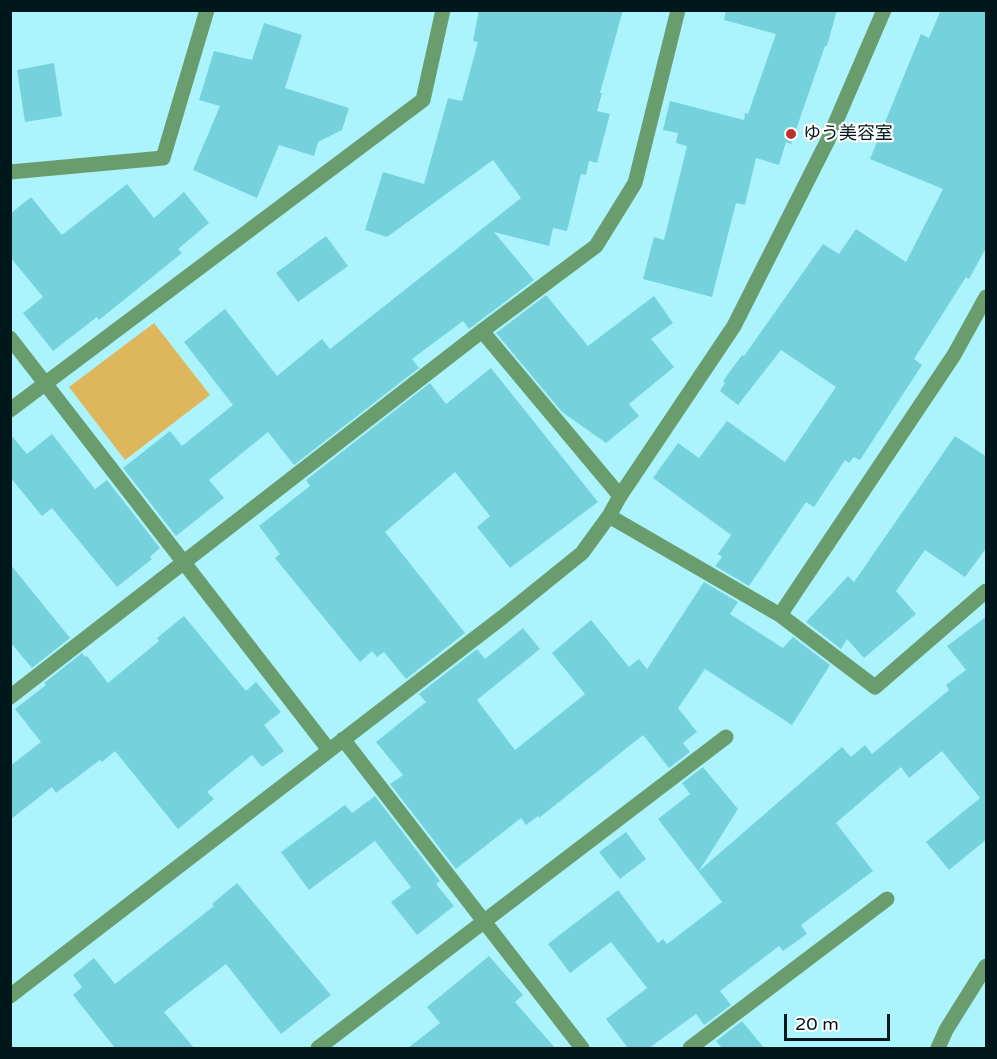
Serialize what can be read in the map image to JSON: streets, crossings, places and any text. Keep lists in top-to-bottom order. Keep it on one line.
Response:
{"places":["ゆう美容室"],"scale_bar":"20 m"}
